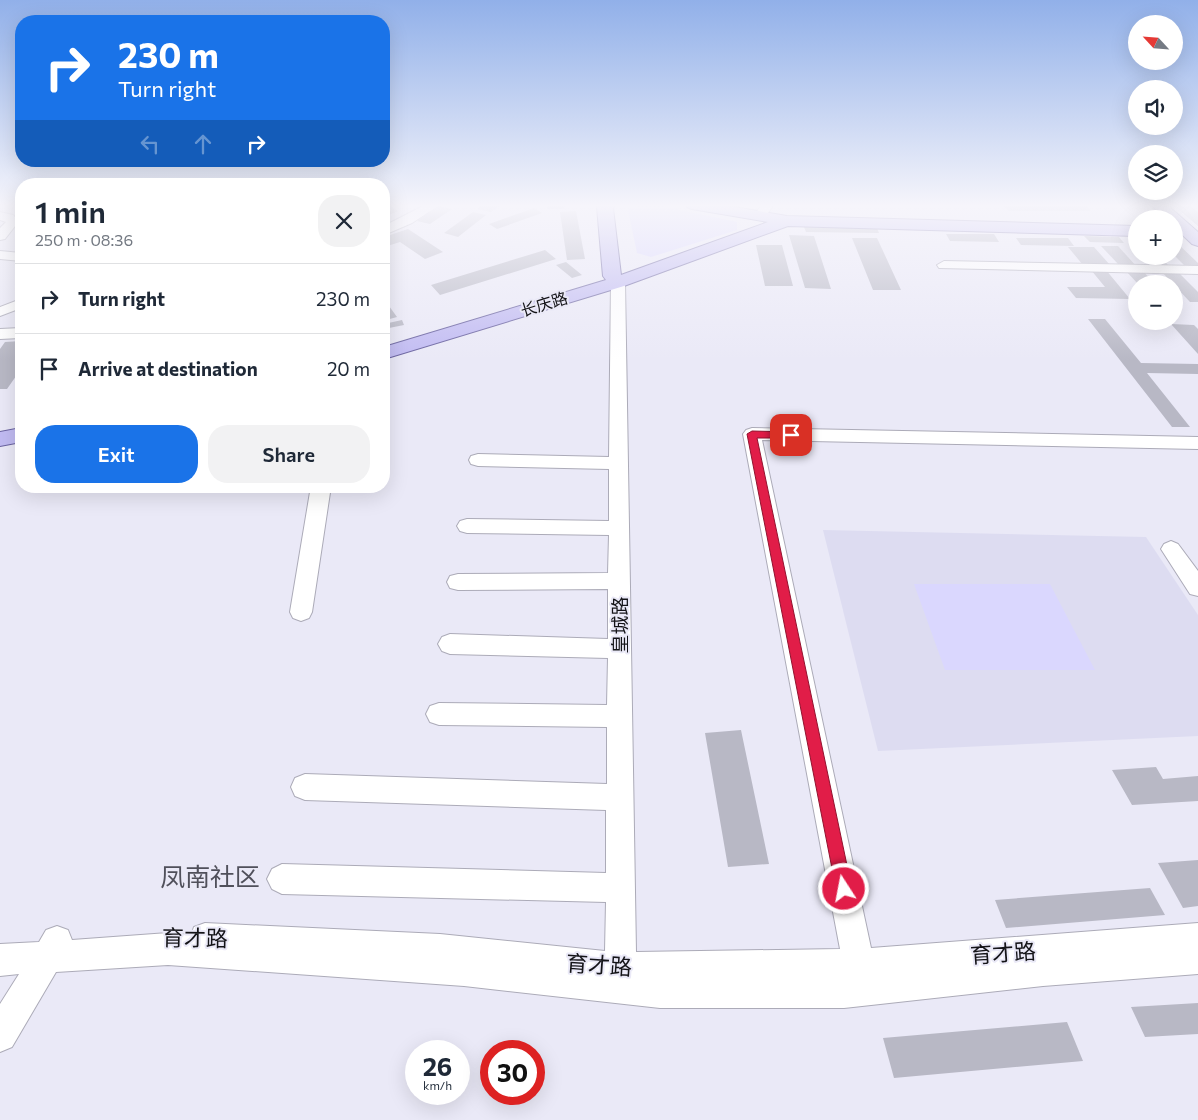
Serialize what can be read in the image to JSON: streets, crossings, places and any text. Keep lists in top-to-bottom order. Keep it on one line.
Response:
{"streets":{"main road":["长庆路","皇城路"],"street":["育才路"]},"crossings":[["长庆路","皇城路"],["皇城路","育才路"]],"districts":["凤南社区"],"north":"top left","page":{"map_buttons":["+","−"],"turn":["230 m","Turn right"],"heading":["1 min","250 m · 08:36"],"list":[{"name":"Turn right","value":"230 m"},{"name":"Arrive at destination","value":"20 m"}],"buttons":["Exit","Share"],"speed":"26 km/h","limit":"30"}}
